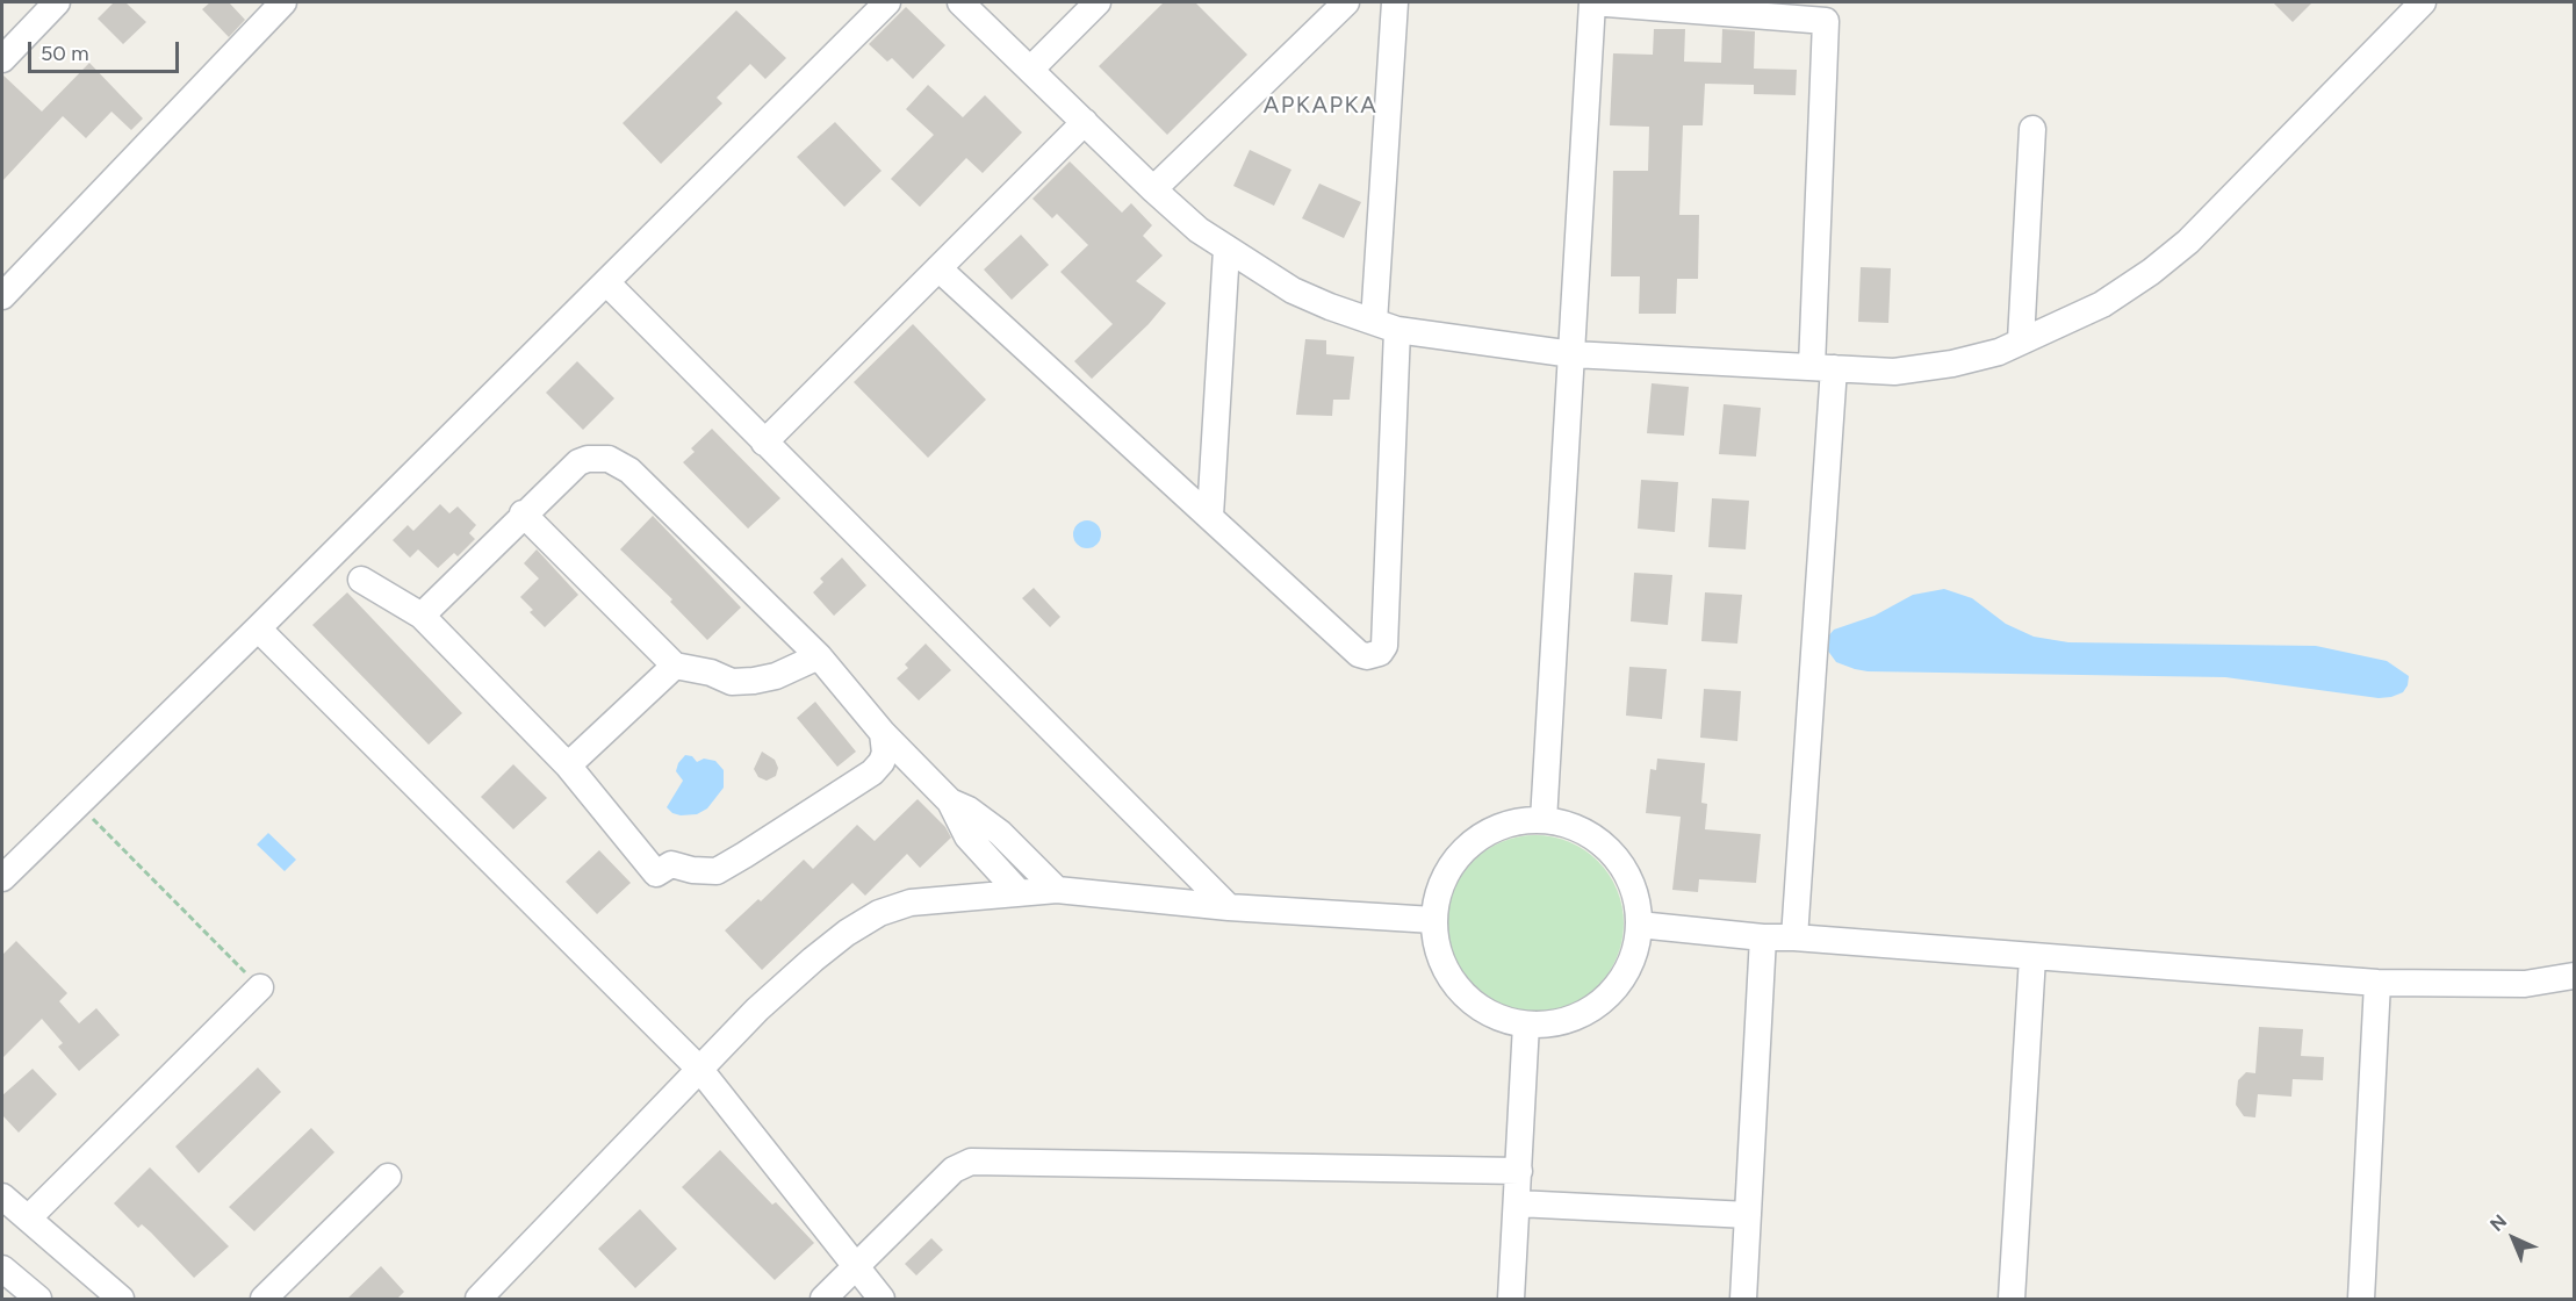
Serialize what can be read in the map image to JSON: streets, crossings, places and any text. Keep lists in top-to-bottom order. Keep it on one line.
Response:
{"districts":["APKAPKA"],"scale_bar":"50 m","north":"top left"}
